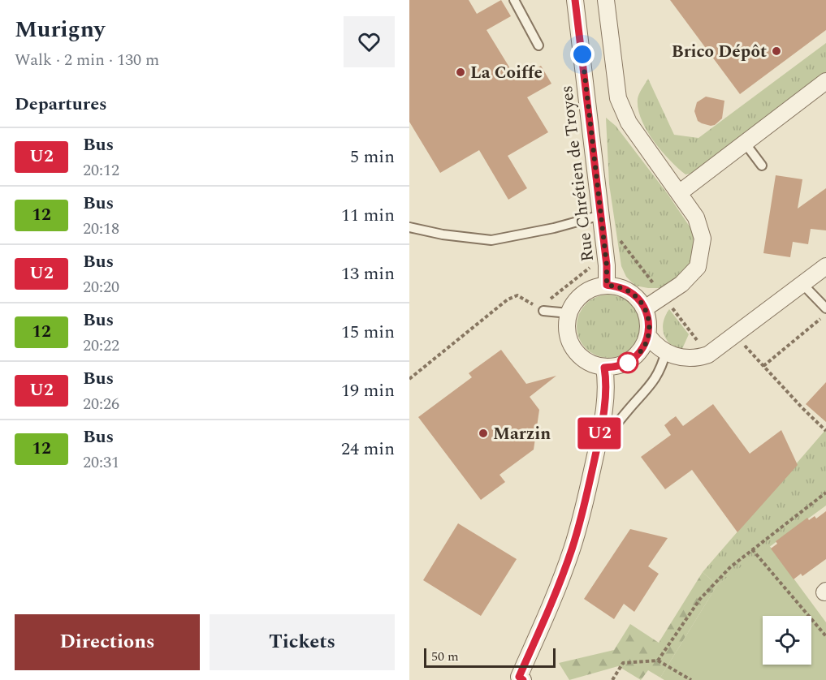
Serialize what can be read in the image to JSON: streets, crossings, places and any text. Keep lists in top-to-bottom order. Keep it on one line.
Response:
{"streets":{"street":["Rue Chrétien de Troyes"]},"places":["Brico Dépôt","La Coiffe","Marzin"],"lines":["bus line U2"],"scale_bar":"50 m","page":{"heading":[["Murigny","Walk · 2 min · 130 m"],"Departures"],"on_map":"U2","list":[{"mark":"U2","name":"Bus","note":"20:12","value":"5 min"},{"mark":"12","name":"Bus","note":"20:18","value":"11 min"},{"mark":"U2","name":"Bus","note":"20:20","value":"13 min"},{"mark":"12","name":"Bus","note":"20:22","value":"15 min"},{"mark":"U2","name":"Bus","note":"20:26","value":"19 min"},{"mark":"12","name":"Bus","note":"20:31","value":"24 min"}],"buttons":["Directions","Tickets"],"scale":"50 m"}}
